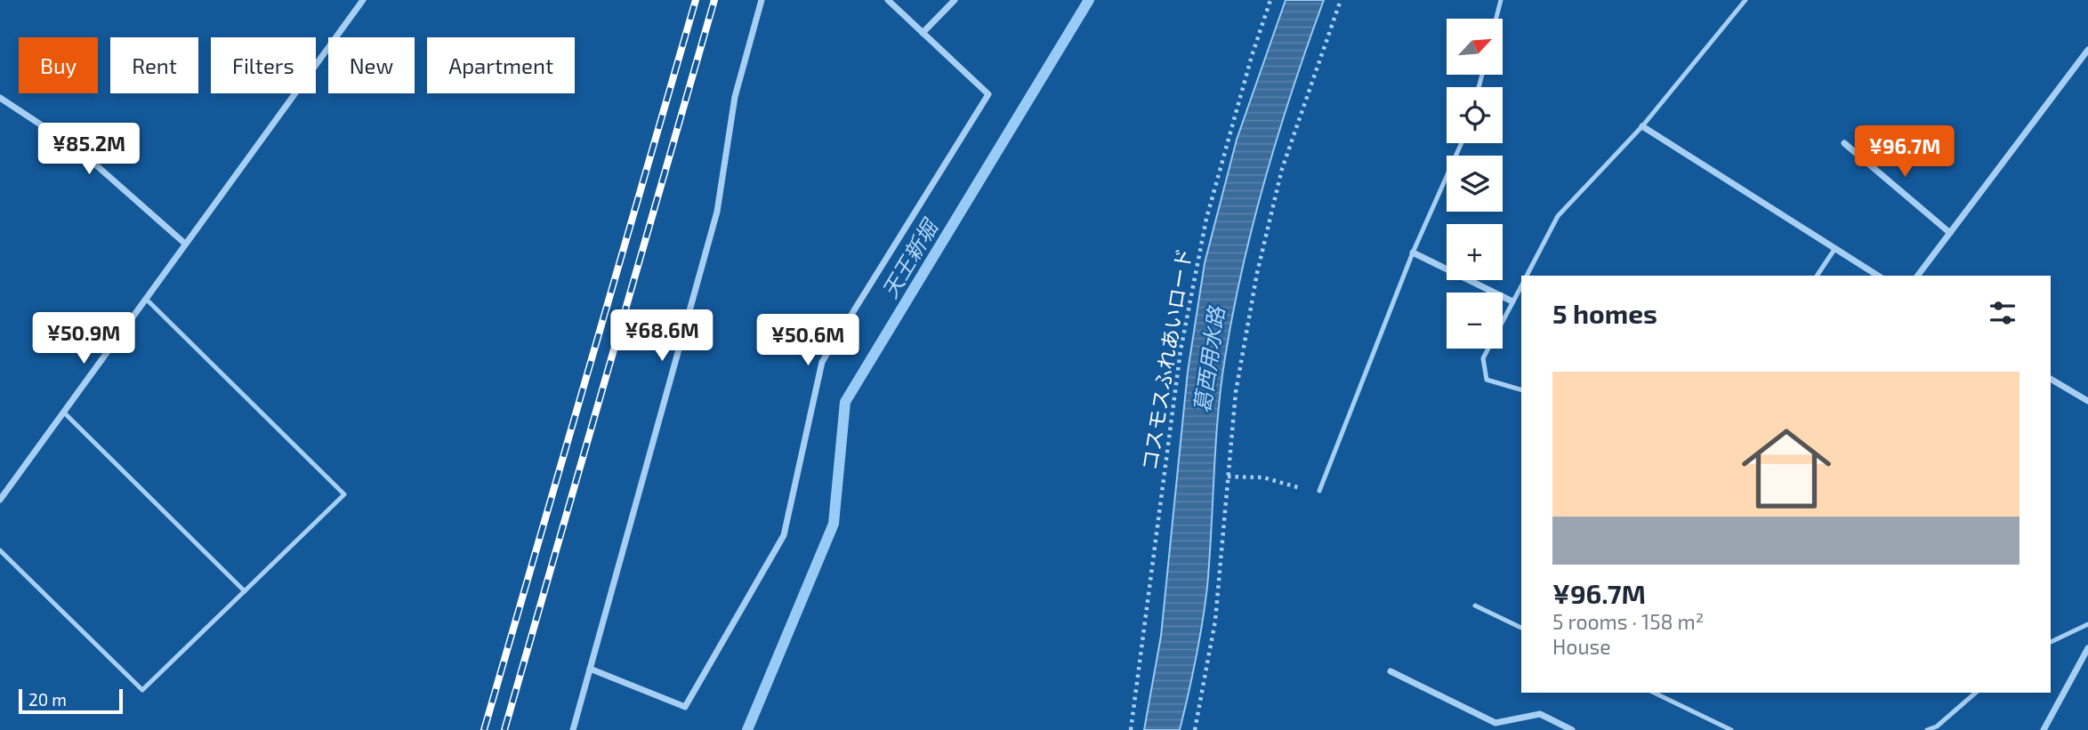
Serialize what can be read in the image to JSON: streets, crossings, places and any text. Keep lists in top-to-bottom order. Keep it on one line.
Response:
{"streets":{"path":["コスモスふれあいロード"]},"water":["天王新堀","葛西用水路"],"scale_bar":"20 m","north":"top right","page":{"map_buttons":["+","−"],"chip":["Buy","Rent","Filters","New","Apartment"],"price":["¥85.2M","¥96.7M","¥68.6M","¥50.9M","¥50.6M"],"heading":"5 homes","list":[{"name":"¥96.7M","note":"5 rooms · 158 m² · House"}],"scale":"20 m"}}
